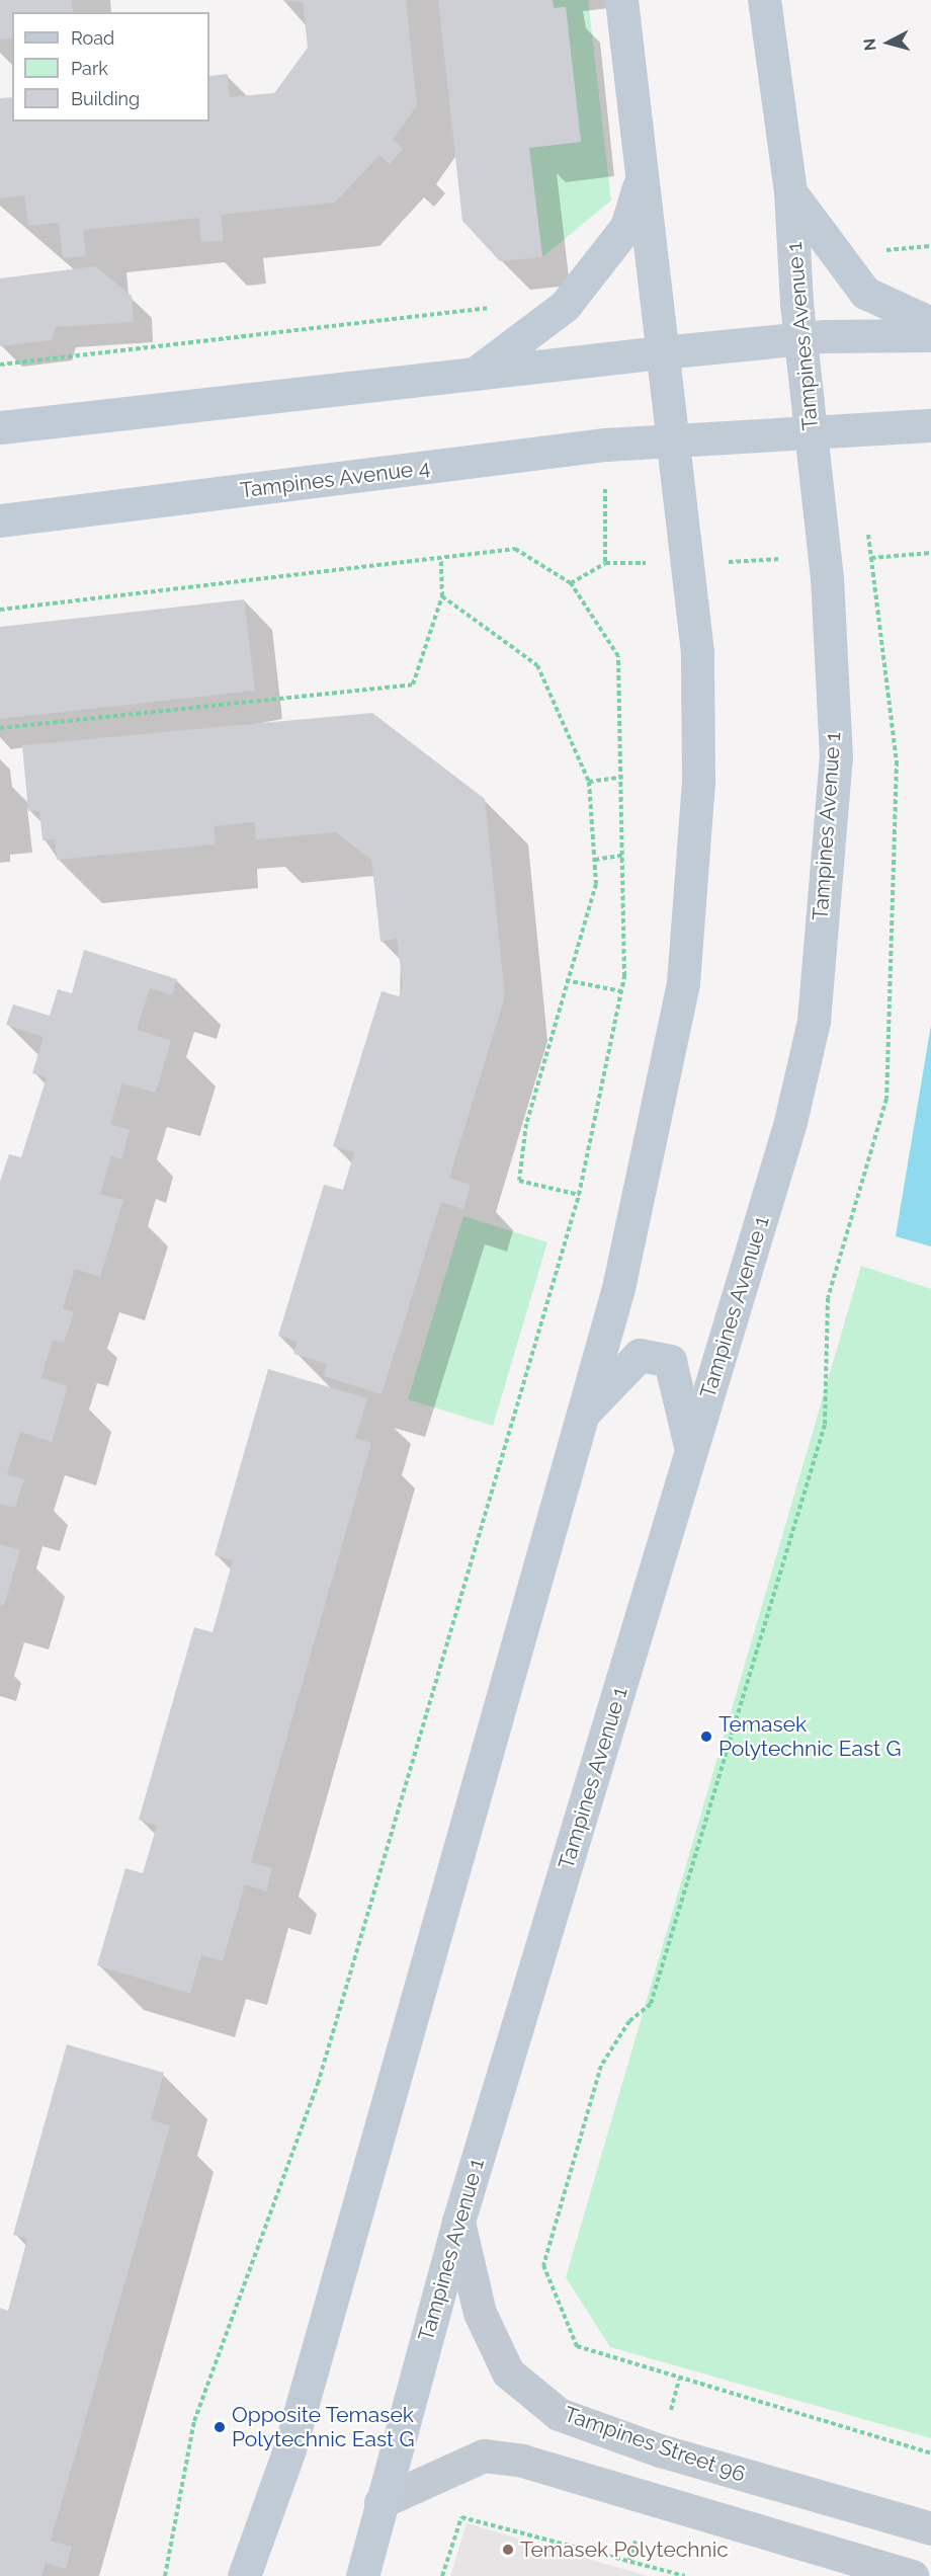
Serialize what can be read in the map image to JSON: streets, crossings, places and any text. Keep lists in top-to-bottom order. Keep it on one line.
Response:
{"streets":{"main road":["Tampines Avenue 1","Tampines Avenue 4"],"street":["Tampines Street 96"]},"crossings":[["Tampines Avenue 1","Tampines Avenue 4"],["Tampines Avenue 1","Tampines Street 96"]],"places":["Temasek Polytechnic East G","Opposite Temasek Polytechnic East G","Temasek Polytechnic"],"legend":["Road","Park","Building"],"north":"left"}
